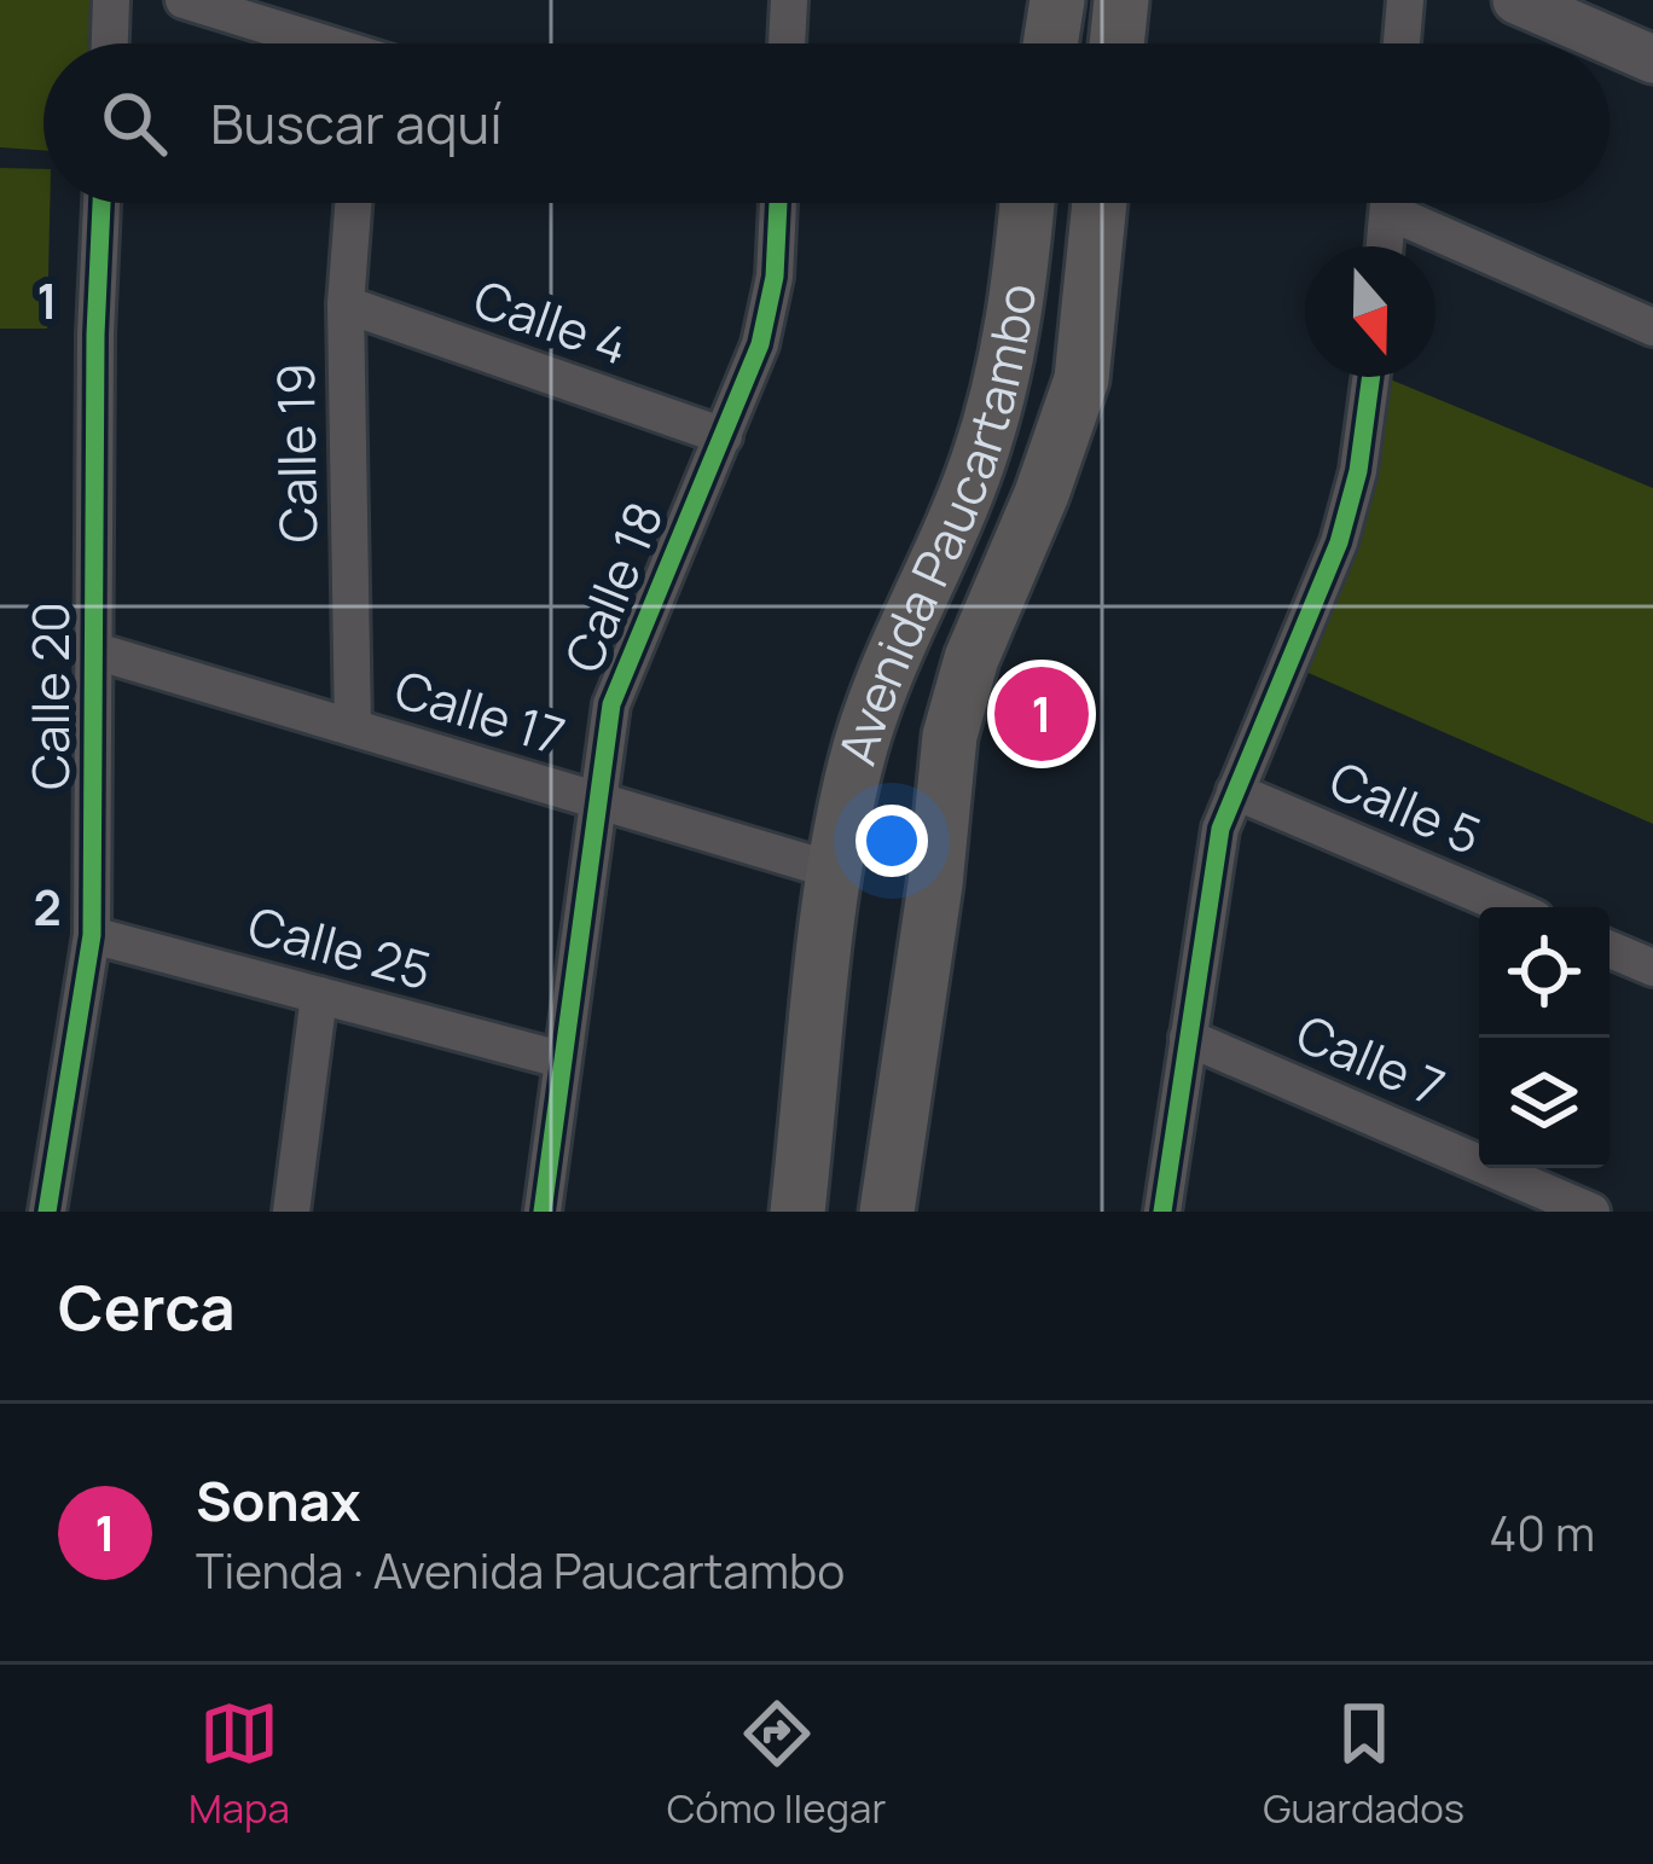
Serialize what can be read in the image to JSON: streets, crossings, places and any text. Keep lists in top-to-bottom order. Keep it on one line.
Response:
{"streets":{"main road":["Avenida Paucartambo"],"street":["Calle 4","Calle 19","Calle 18","Calle 20","Calle 17","Calle 5","Calle 25","Calle 7"]},"crossings":[["Calle 4","Calle 19"],["Calle 4","Calle 18"],["Calle 19","Calle 17"],["Avenida Paucartambo","Calle 17"],["Calle 18","Calle 17"],["Calle 18","Calle 25"],["Calle 20","Calle 17"],["Calle 20","Calle 25"]],"north":"bottom","page":{"search":"Buscar aquí","pins":"1","heading":"Cerca","list":[{"mark":"1","name":"Sonax","note":"Tienda · Avenida Paucartambo","value":"40 m"}],"nav":["Mapa","Cómo llegar","Guardados"]},"grid":{"rows":["1","2"]}}
